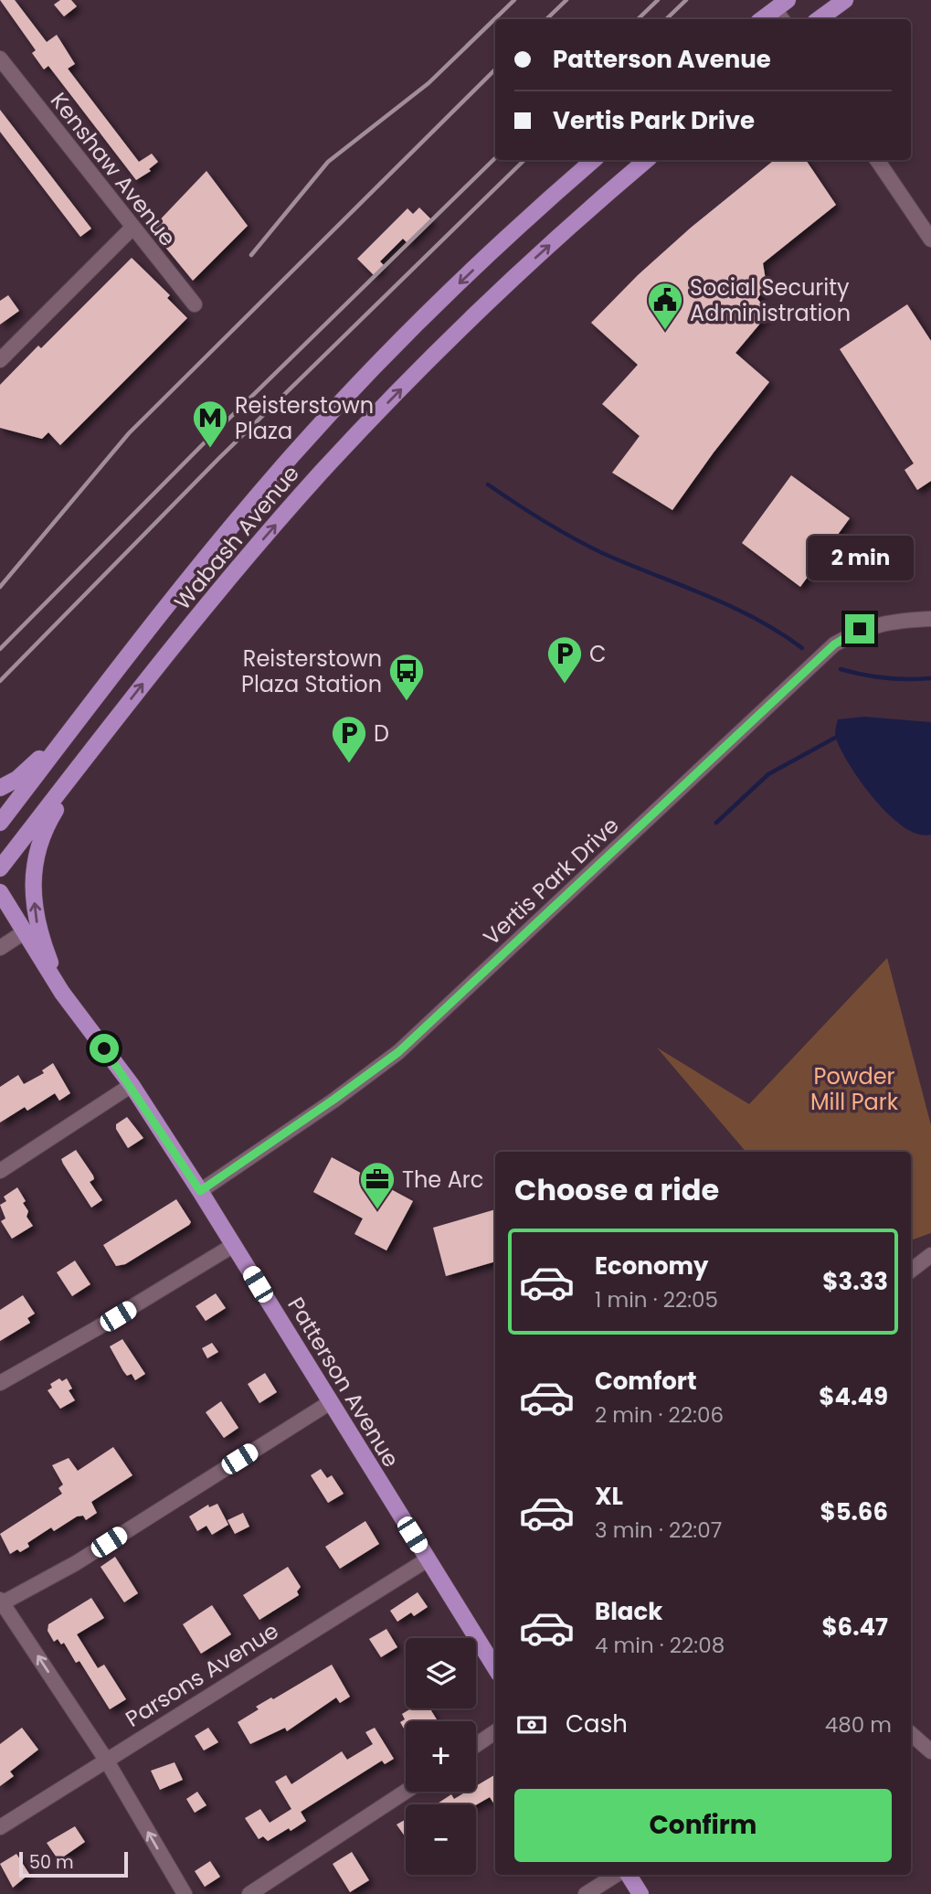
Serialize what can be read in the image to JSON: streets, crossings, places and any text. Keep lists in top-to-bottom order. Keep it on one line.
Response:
{"streets":{"main road":["Wabash Avenue","Patterson Avenue"],"street":["Kenshaw Avenue","Vertis Park Drive","Parsons Avenue"]},"crossings":[["Vertis Park Drive","Patterson Avenue"],["Patterson Avenue","Parsons Avenue"]],"parks":["Powder Mill Park"],"places":{"public building":["Social Security Administration"],"metro station":["Reisterstown Plaza"],"parking":["C","D"],"bus stop":["Reisterstown Plaza Station"],"office":["The Arc"]},"scale_bar":"50 m","page":{"banner":["Patterson Avenue","Vertis Park Drive"],"bubble":"2 min","heading":"Choose a ride","list":[{"name":"Economy","note":"1 min · 22:05","value":"$3.33"},{"name":"Comfort","note":"2 min · 22:06","value":"$4.49"},{"name":"XL","note":"3 min · 22:07","value":"$5.66"},{"name":"Black","note":"4 min · 22:08","value":"$6.47"}],"map_buttons":["+","−"],"pay":["Cash","480 m"],"buttons":"Confirm","scale":"50 m"}}
